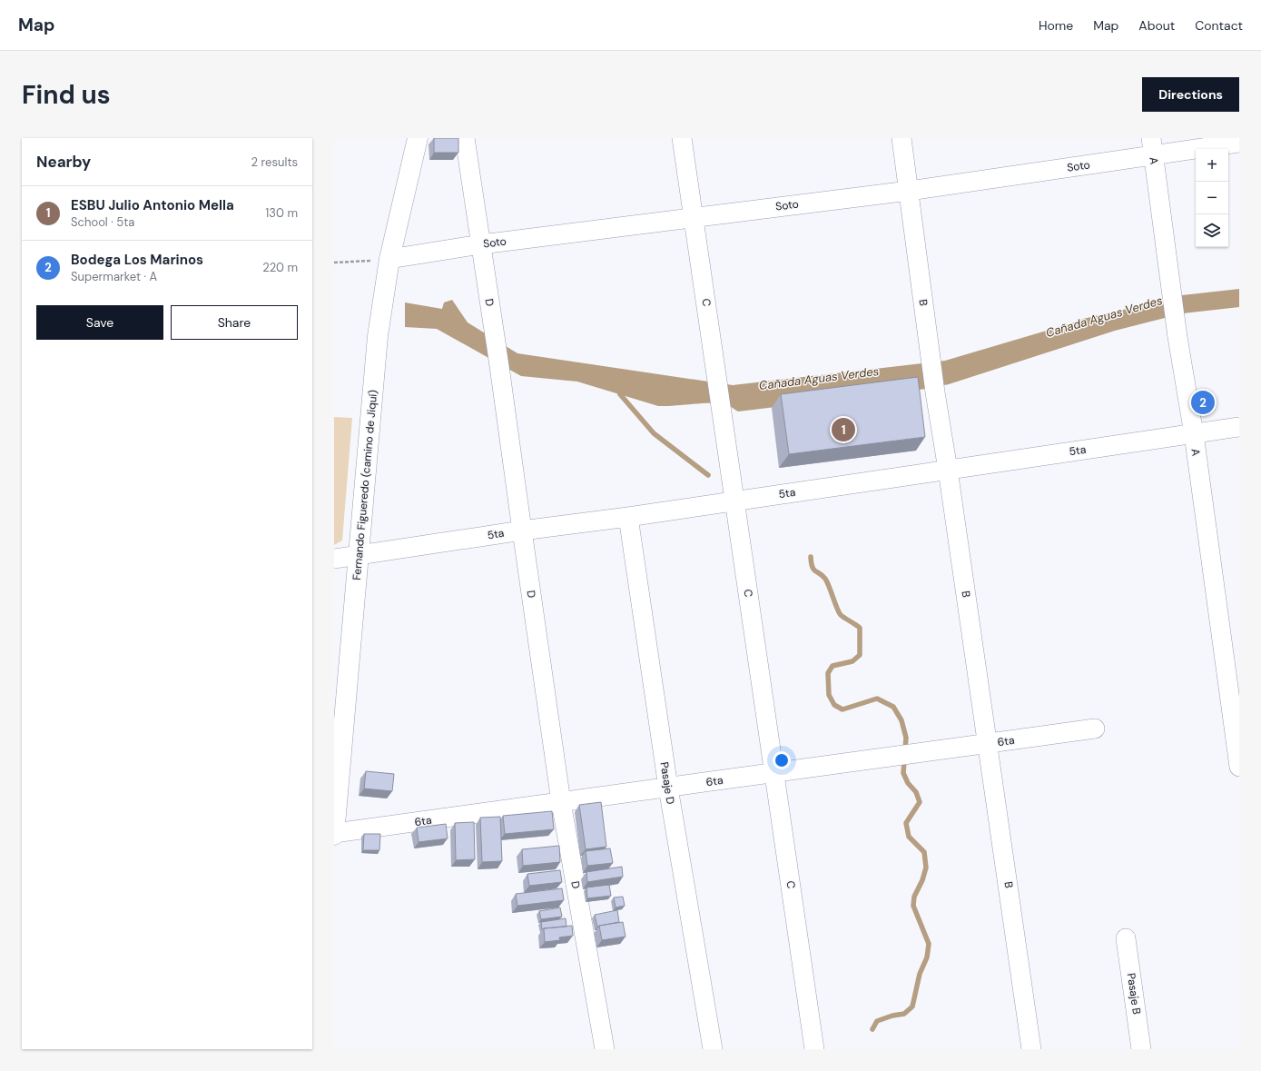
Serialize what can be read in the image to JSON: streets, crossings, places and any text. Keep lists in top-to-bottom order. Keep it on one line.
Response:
{"streets":{"street":["A","Soto","D","C","B","5ta","Fernando Figueredo (camino de Jiquí)","6ta","Pasaje D","Pasaje B"]},"crossings":[["A","Soto"],["A","5ta"],["Soto","D"],["Soto","C"],["Soto","B"],["Soto","Fernando Figueredo (camino de Jiquí)"],["D","5ta"],["D","6ta"],["C","5ta"],["C","6ta"],["B","5ta"],["B","6ta"],["5ta","Fernando Figueredo (camino de Jiquí)"],["5ta","Pasaje D"],["Fernando Figueredo (camino de Jiquí)","6ta"],["6ta","Pasaje D"]],"water":["Cañada Aguas Verdes"],"page":{"header":"Map","nav":["Home","Map","About","Contact"],"buttons":["Directions",["Save","Share"]],"title":"Find us","heading":["Nearby","2 results"],"map_buttons":["+","−"],"list":[{"mark":"1","name":"ESBU Julio Antonio Mella","note":"School · 5ta","value":"130 m"},{"mark":"2","name":"Bodega Los Marinos","note":"Supermarket · A","value":"220 m"}],"pins":["2","1"]}}
